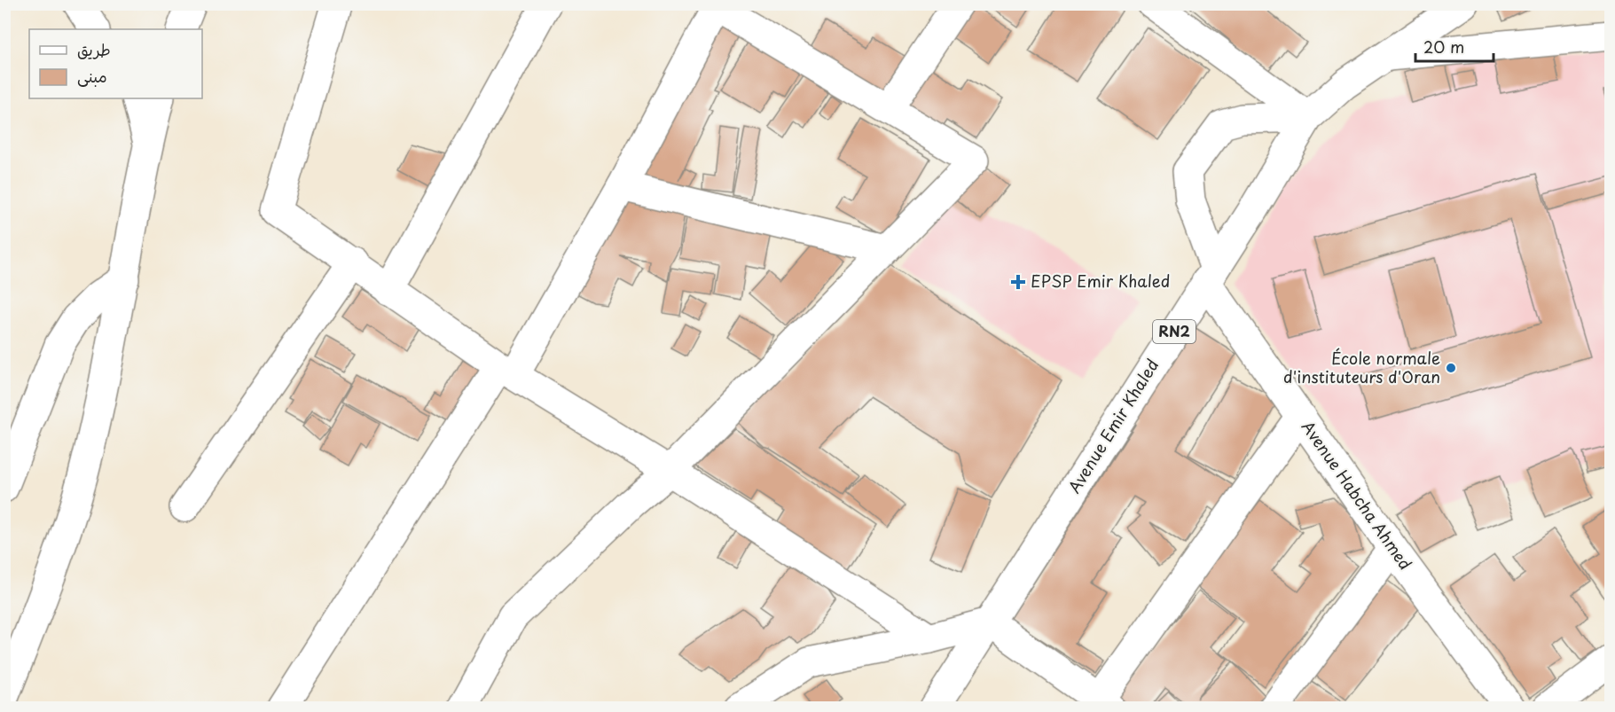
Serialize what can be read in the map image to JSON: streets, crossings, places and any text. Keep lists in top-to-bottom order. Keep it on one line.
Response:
{"streets":{"street":["RN2","Avenue Emir Khaled","Avenue Habcha Ahmed"]},"crossings":[["Avenue Emir Khaled","Avenue Habcha Ahmed"]],"places":{"health":["EPSP Emir Khaled"],"other":["École normale d'instituteurs d'Oran"]},"legend":["طريق","مبنى"],"scale_bar":"20 m"}
